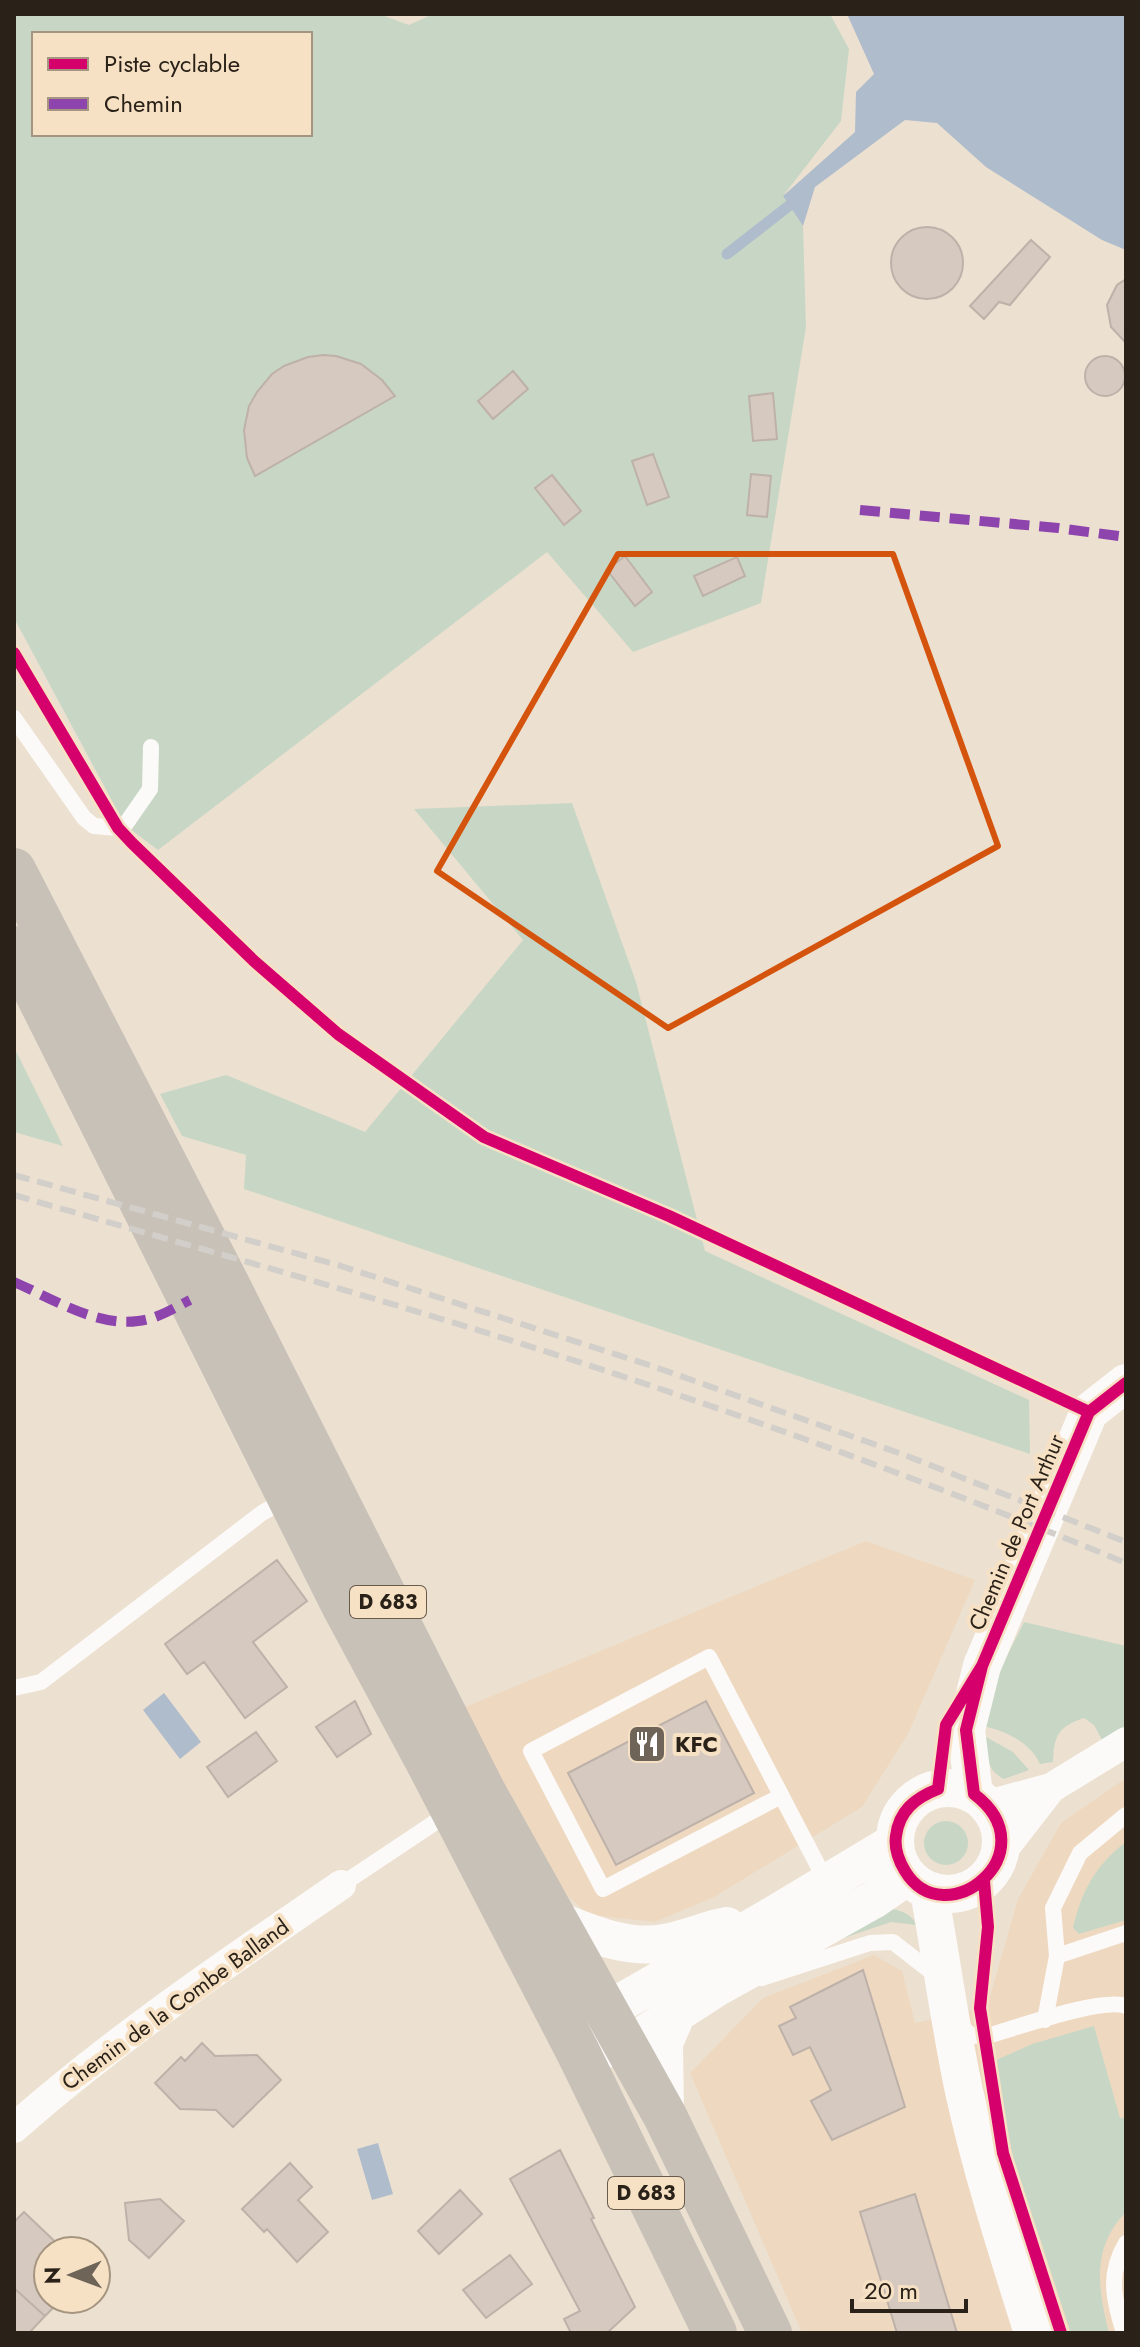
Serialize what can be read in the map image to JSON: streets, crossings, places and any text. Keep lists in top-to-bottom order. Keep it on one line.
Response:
{"streets":{"main road":["D 683"],"street":["Chemin de Port Arthur","Chemin de la Combe Balland"]},"places":{"restaurant":["KFC"]},"legend":["Piste cyclable","Chemin"],"scale_bar":"20 m","north":"left"}
